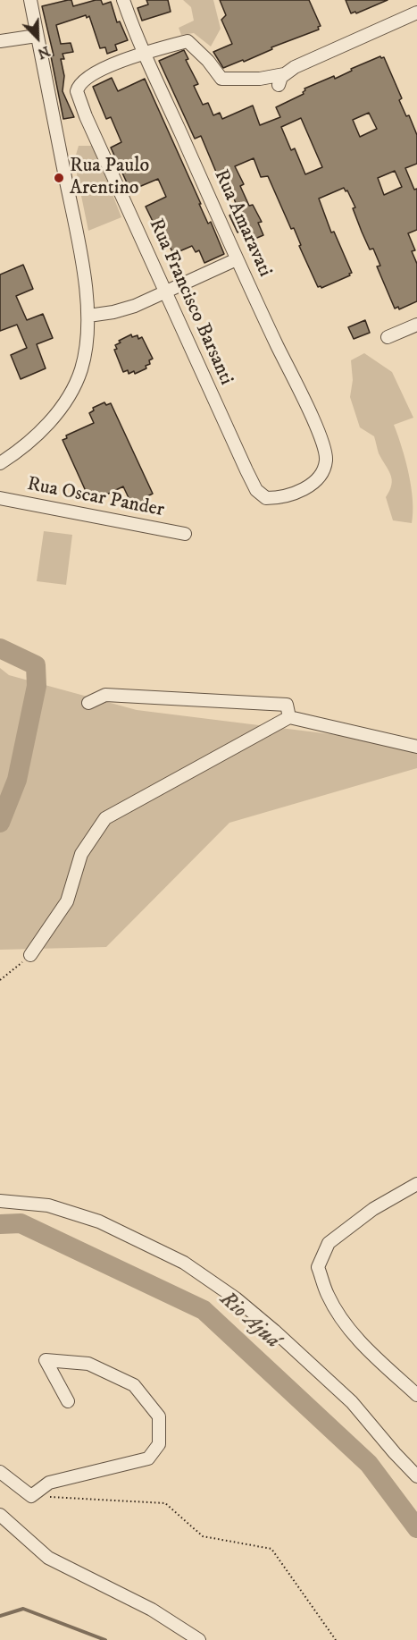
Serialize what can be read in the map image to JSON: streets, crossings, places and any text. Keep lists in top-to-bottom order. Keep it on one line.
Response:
{"streets":{"street":["Rua Amaravati","Rua Francisco Barsanti","Rua Oscar Pander"]},"crossings":[["Rua Amaravati","Rua Francisco Barsanti"]],"water":["Rio Ajuá"],"places":["Rua Paulo Arentino"],"north":"bottom right"}
